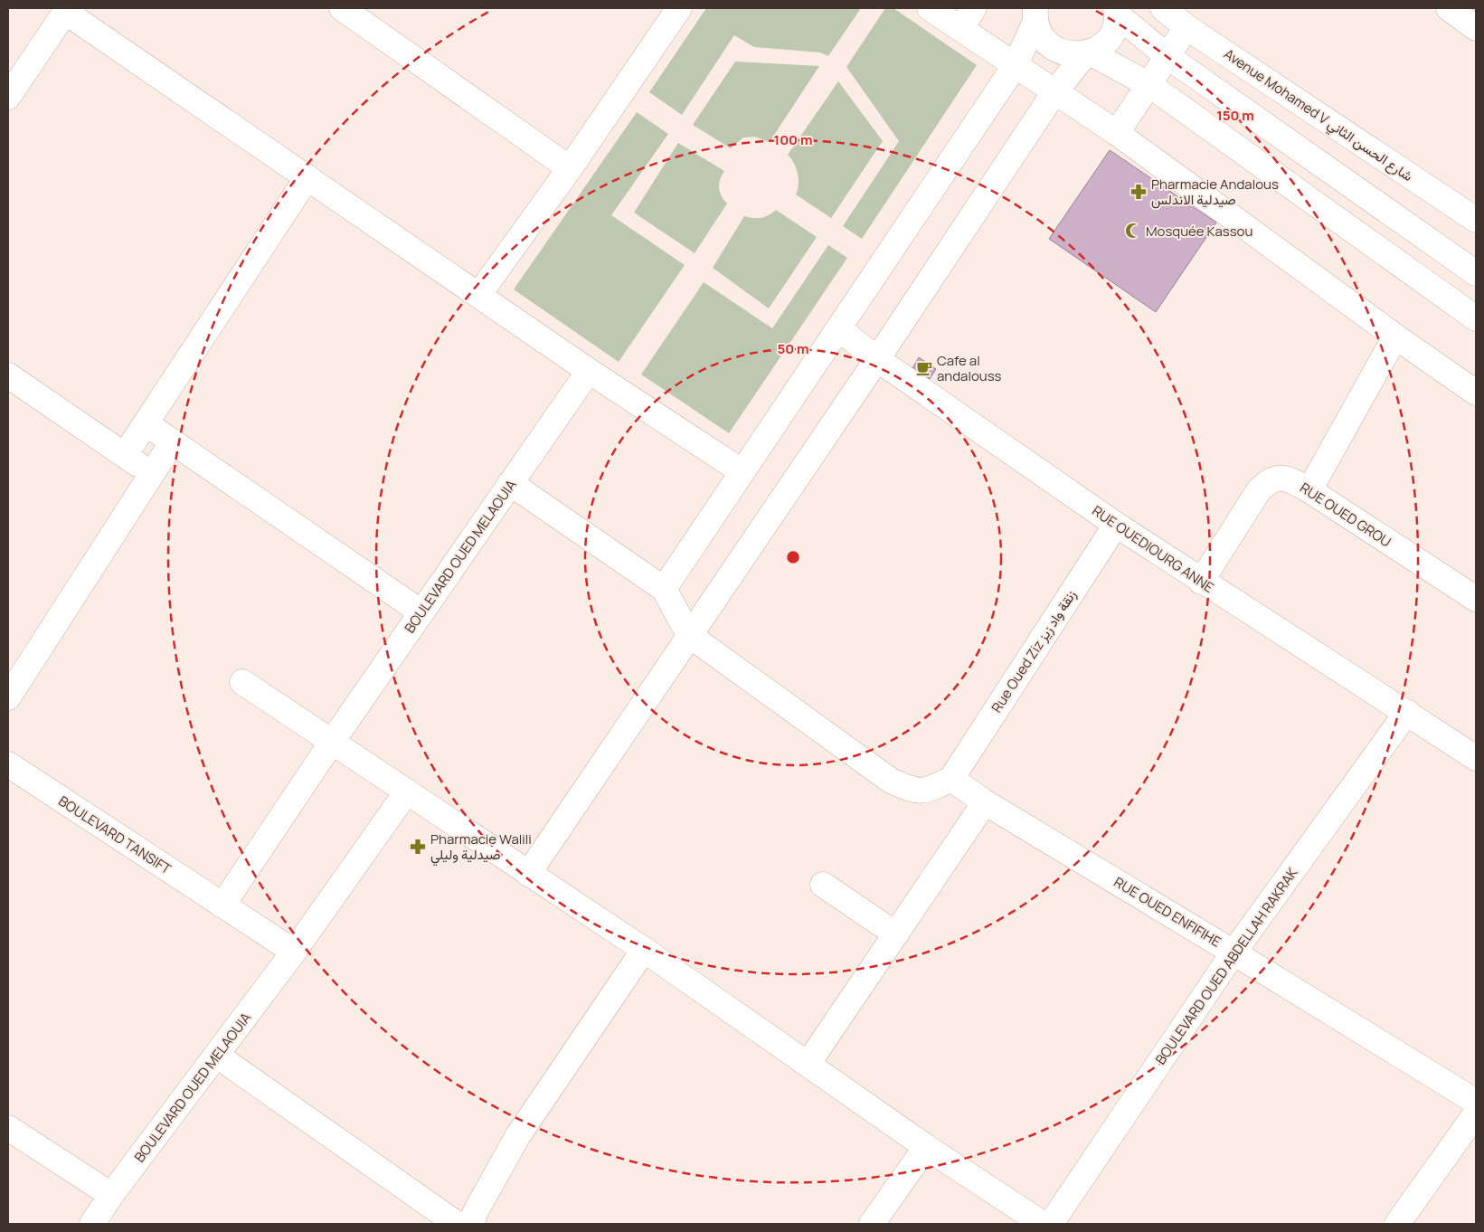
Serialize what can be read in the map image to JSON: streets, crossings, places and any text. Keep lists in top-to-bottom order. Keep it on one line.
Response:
{"streets":{"street":["Avenue Mohamed V شارع الحسن الثاني","RUE OUED GROU","RUE OUEDIOURG ANNE","BOULEVARD OUED MELAOUIA","Rue Oued Ziz زنقة واد زيز","BOULEVARD TANSIFT","RUE OUED ENFIFIHE","BOULEVARD OUED ABDELLAH RAKRAK"]},"crossings":[["RUE OUED GROU","RUE OUEDIOURG ANNE"],["RUE OUEDIOURG ANNE","Rue Oued Ziz زنقة واد زيز"],["RUE OUEDIOURG ANNE","BOULEVARD OUED ABDELLAH RAKRAK"],["BOULEVARD OUED MELAOUIA","BOULEVARD TANSIFT"],["Rue Oued Ziz زنقة واد زيز","RUE OUED ENFIFIHE"],["RUE OUED ENFIFIHE","BOULEVARD OUED ABDELLAH RAKRAK"]],"places":{"pharmacy":["Pharmacie Andalous صيدلية الاندلس","Pharmacie Walili صيدلية وليلي"],"mosque":["Mosquée Kassou"],"cafe":["Cafe al andalouss"]},"rings":["150 m","100 m","50 m"]}
